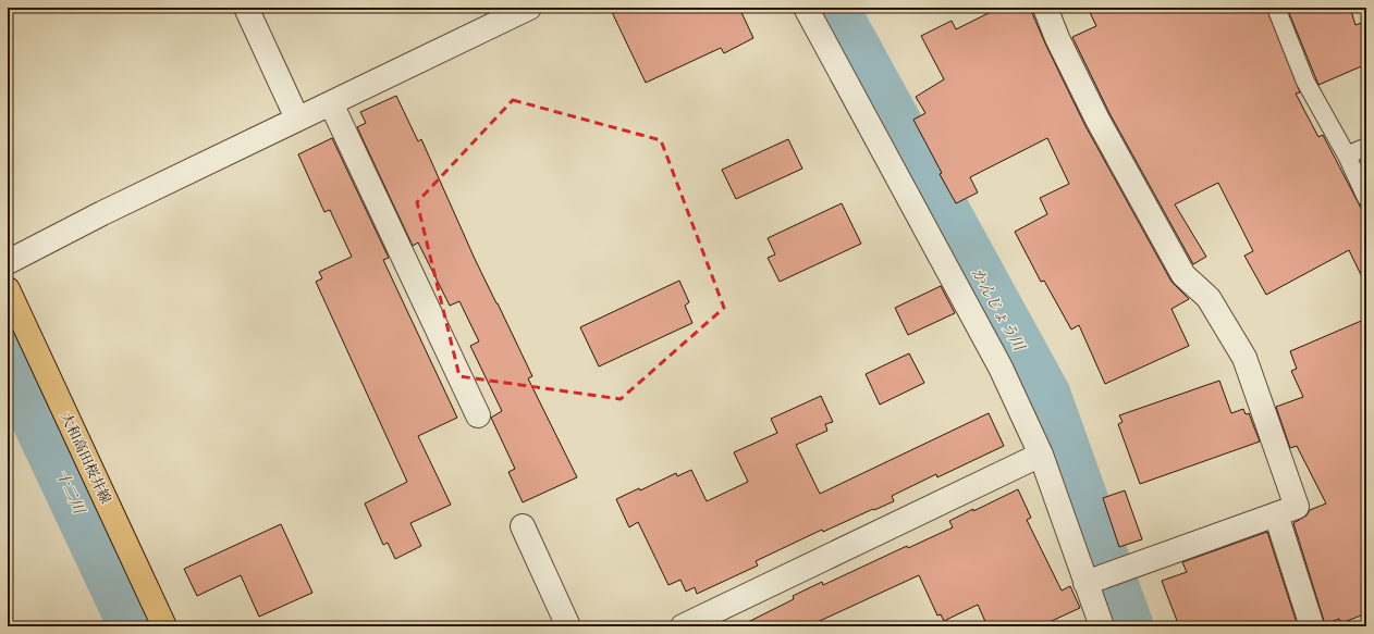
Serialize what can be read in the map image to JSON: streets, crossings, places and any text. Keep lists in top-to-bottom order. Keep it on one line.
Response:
{"streets":{"main road":["大和高田桜井線"]},"water":["かんじょう川","十二川"]}
